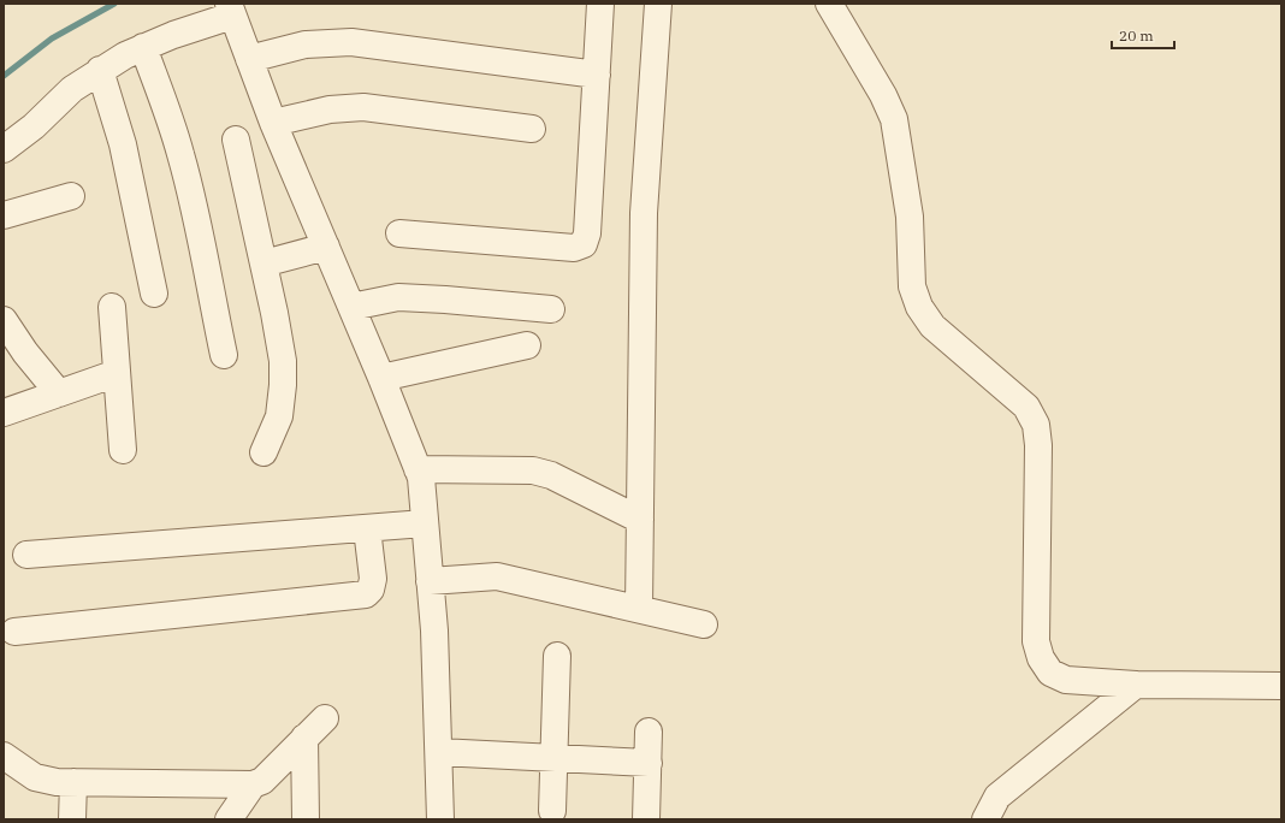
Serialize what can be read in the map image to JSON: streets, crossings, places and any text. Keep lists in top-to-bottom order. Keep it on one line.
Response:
{"scale_bar":"20 m"}
